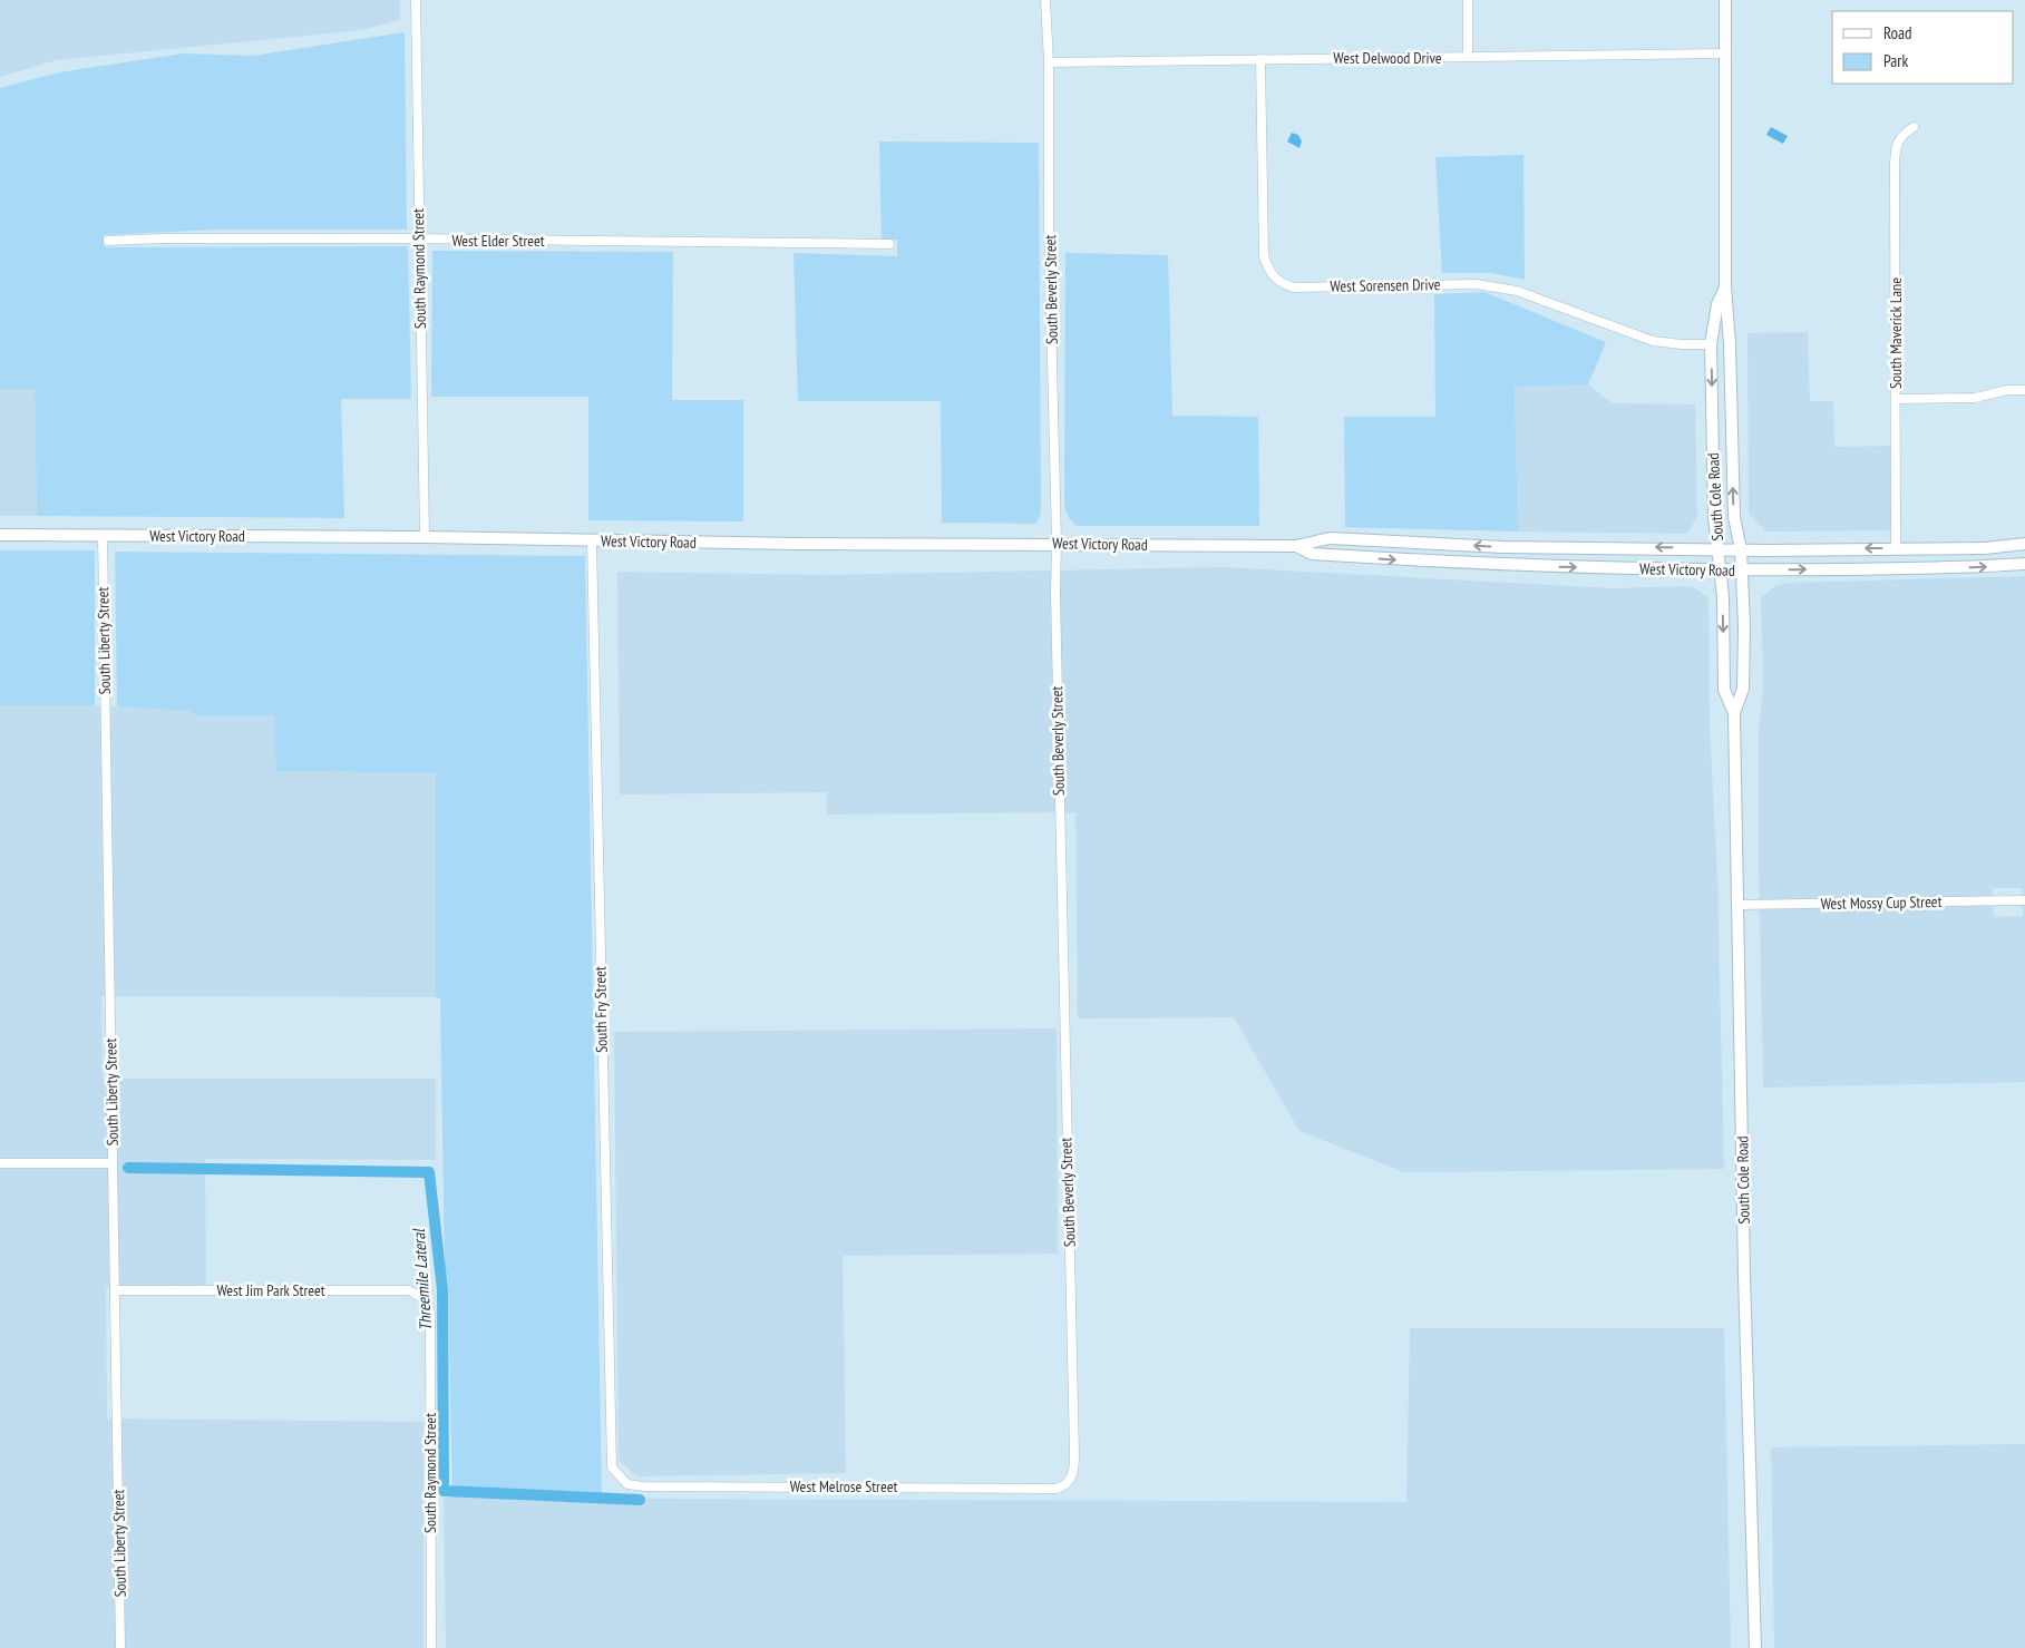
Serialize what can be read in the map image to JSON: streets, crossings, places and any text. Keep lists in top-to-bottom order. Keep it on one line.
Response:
{"streets":{"main road":["South Cole Road","West Victory Road"],"street":["West Delwood Drive","West Elder Street","South Raymond Street","West Sorensen Drive","South Beverly Street","South Maverick Lane","South Liberty Street","West Mossy Cup Street","South Fry Street","West Jim Park Street","West Melrose Street"]},"crossings":[["West Delwood Drive","West Sorensen Drive"],["West Delwood Drive","South Beverly Street"],["West Delwood Drive","South Cole Road"],["West Elder Street","South Raymond Street"],["South Raymond Street","West Victory Road"],["South Raymond Street","West Jim Park Street"],["West Sorensen Drive","South Cole Road"],["South Beverly Street","West Victory Road"],["South Beverly Street","West Melrose Street"],["South Maverick Lane","West Victory Road"],["South Cole Road","West Victory Road"],["South Cole Road","West Mossy Cup Street"],["West Victory Road","South Liberty Street"],["West Victory Road","South Fry Street"],["South Liberty Street","West Jim Park Street"],["South Fry Street","West Melrose Street"]],"water":["Threemile Lateral"],"legend":["Road","Park"]}
